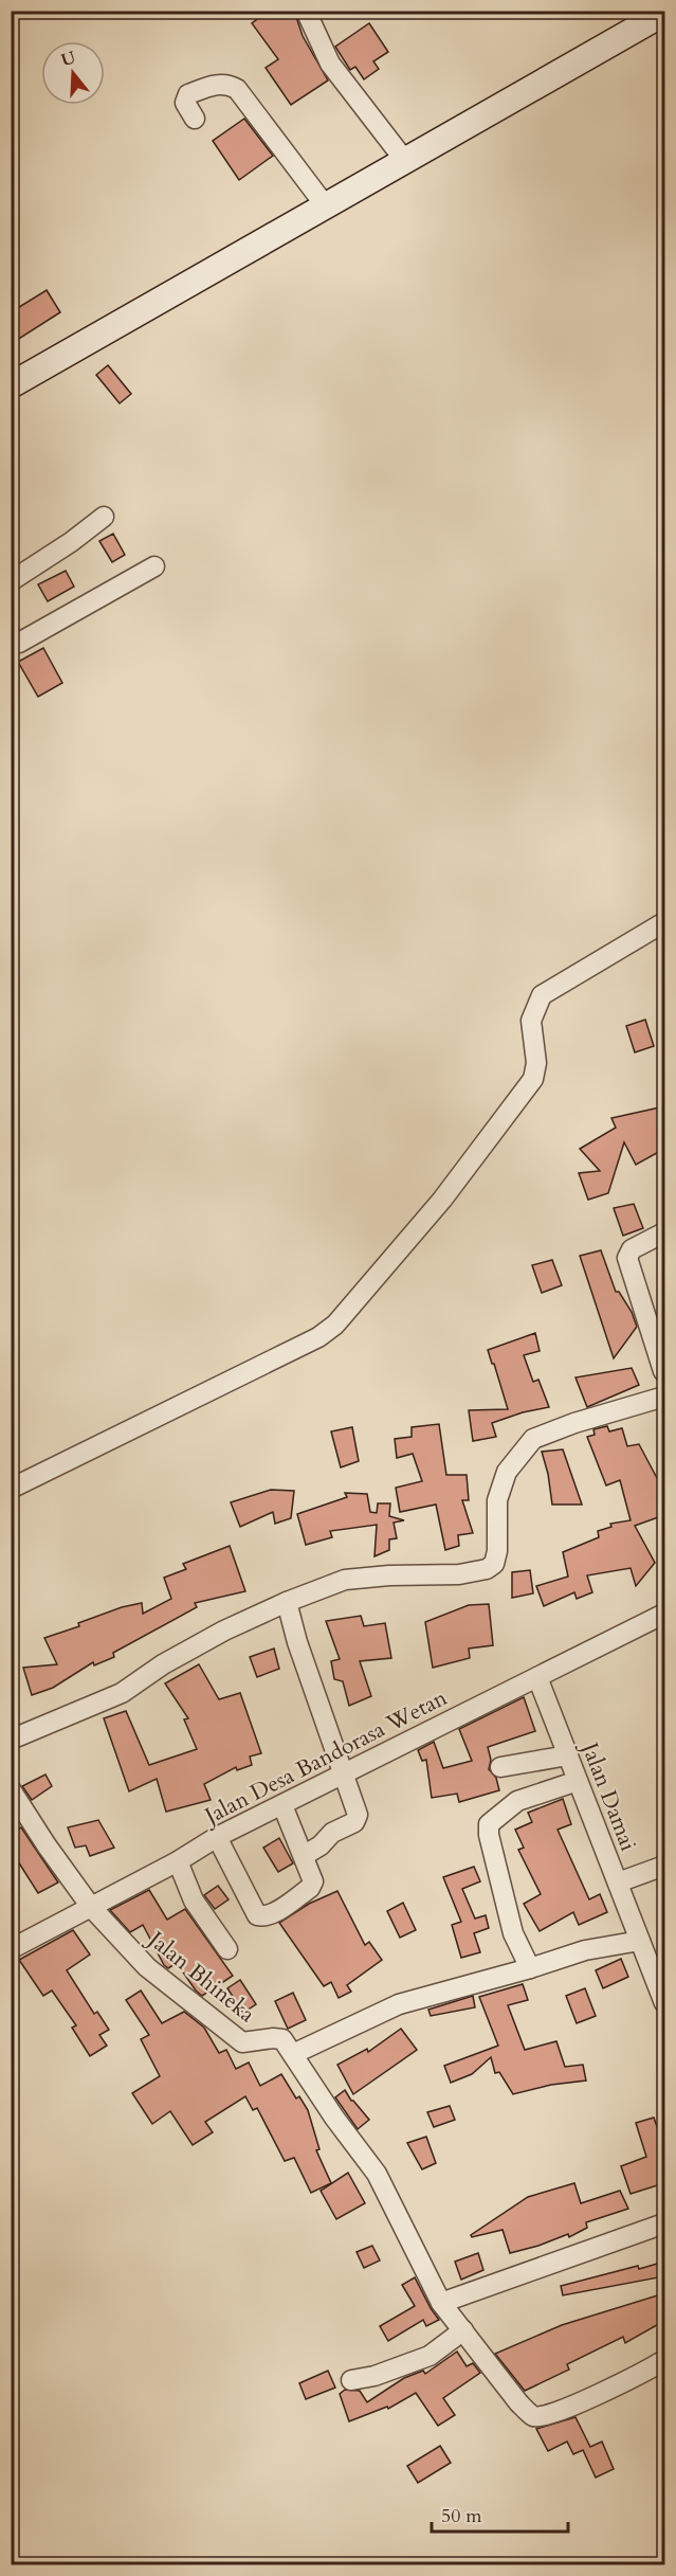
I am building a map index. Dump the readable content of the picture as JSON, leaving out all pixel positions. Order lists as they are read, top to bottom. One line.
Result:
{"streets":{"street":["Jalan Desa Bandorasa Wetan","Jalan Damai","Jalan Bhineka"]},"crossings":[["Jalan Desa Bandorasa Wetan","Jalan Damai"],["Jalan Desa Bandorasa Wetan","Jalan Bhineka"]],"scale_bar":"50 m","north":"top"}
